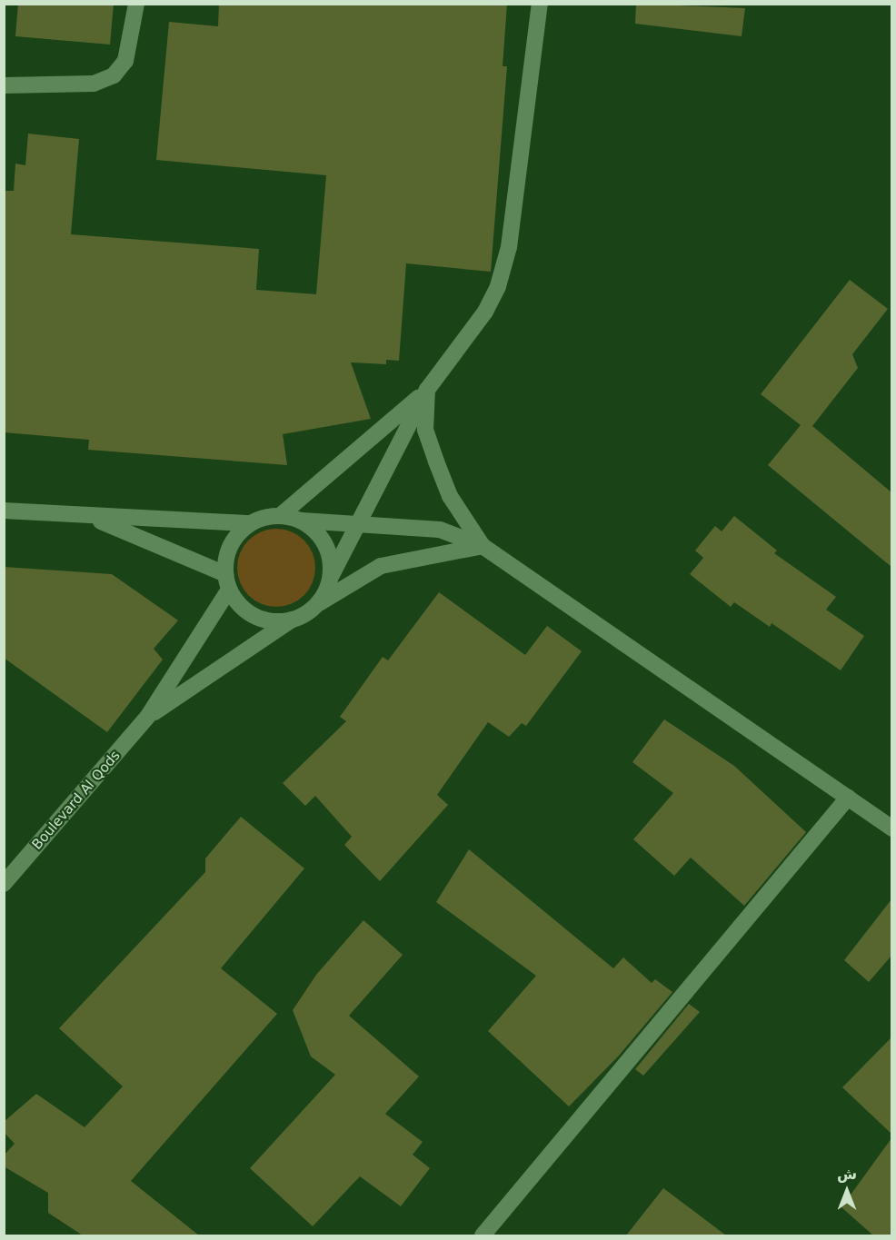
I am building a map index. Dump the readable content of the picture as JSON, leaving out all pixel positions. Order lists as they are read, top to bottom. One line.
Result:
{"streets":{"street":["Boulevard Al Qods"]},"north":"top"}
